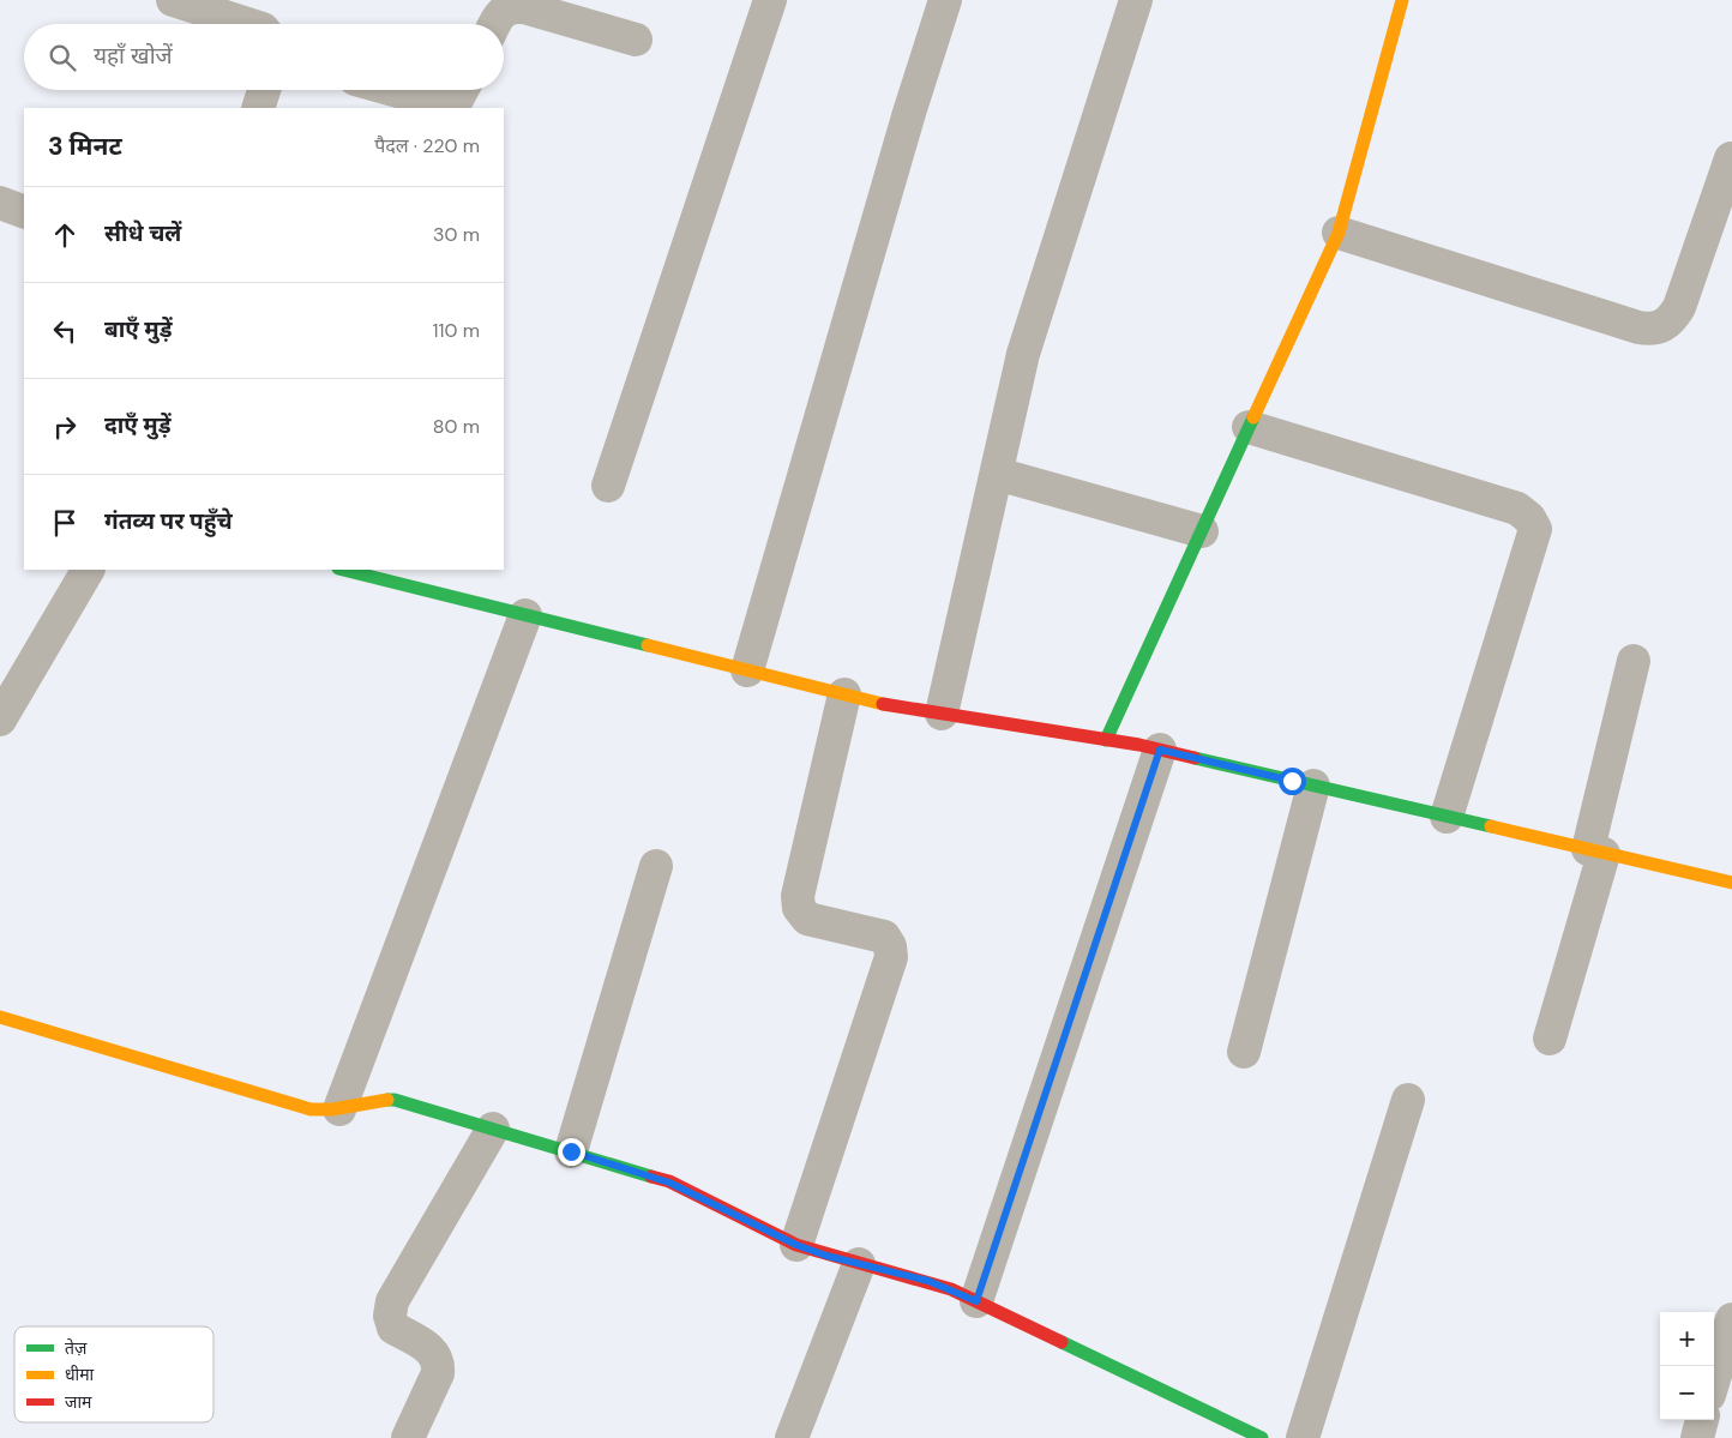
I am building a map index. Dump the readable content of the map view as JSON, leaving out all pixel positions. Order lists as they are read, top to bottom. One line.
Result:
{"legend":["तेज़","धीमा","जाम"],"page":{"search":"यहाँ खोजें","heading":["3 मिनट","पैदल · 220 m"],"list":[["सीधे चलें","30 m"],["बाएँ मुड़ें","110 m"],["दाएँ मुड़ें","80 m"],"गंतव्य पर पहुँचे"],"map_buttons":["+","−"]}}
